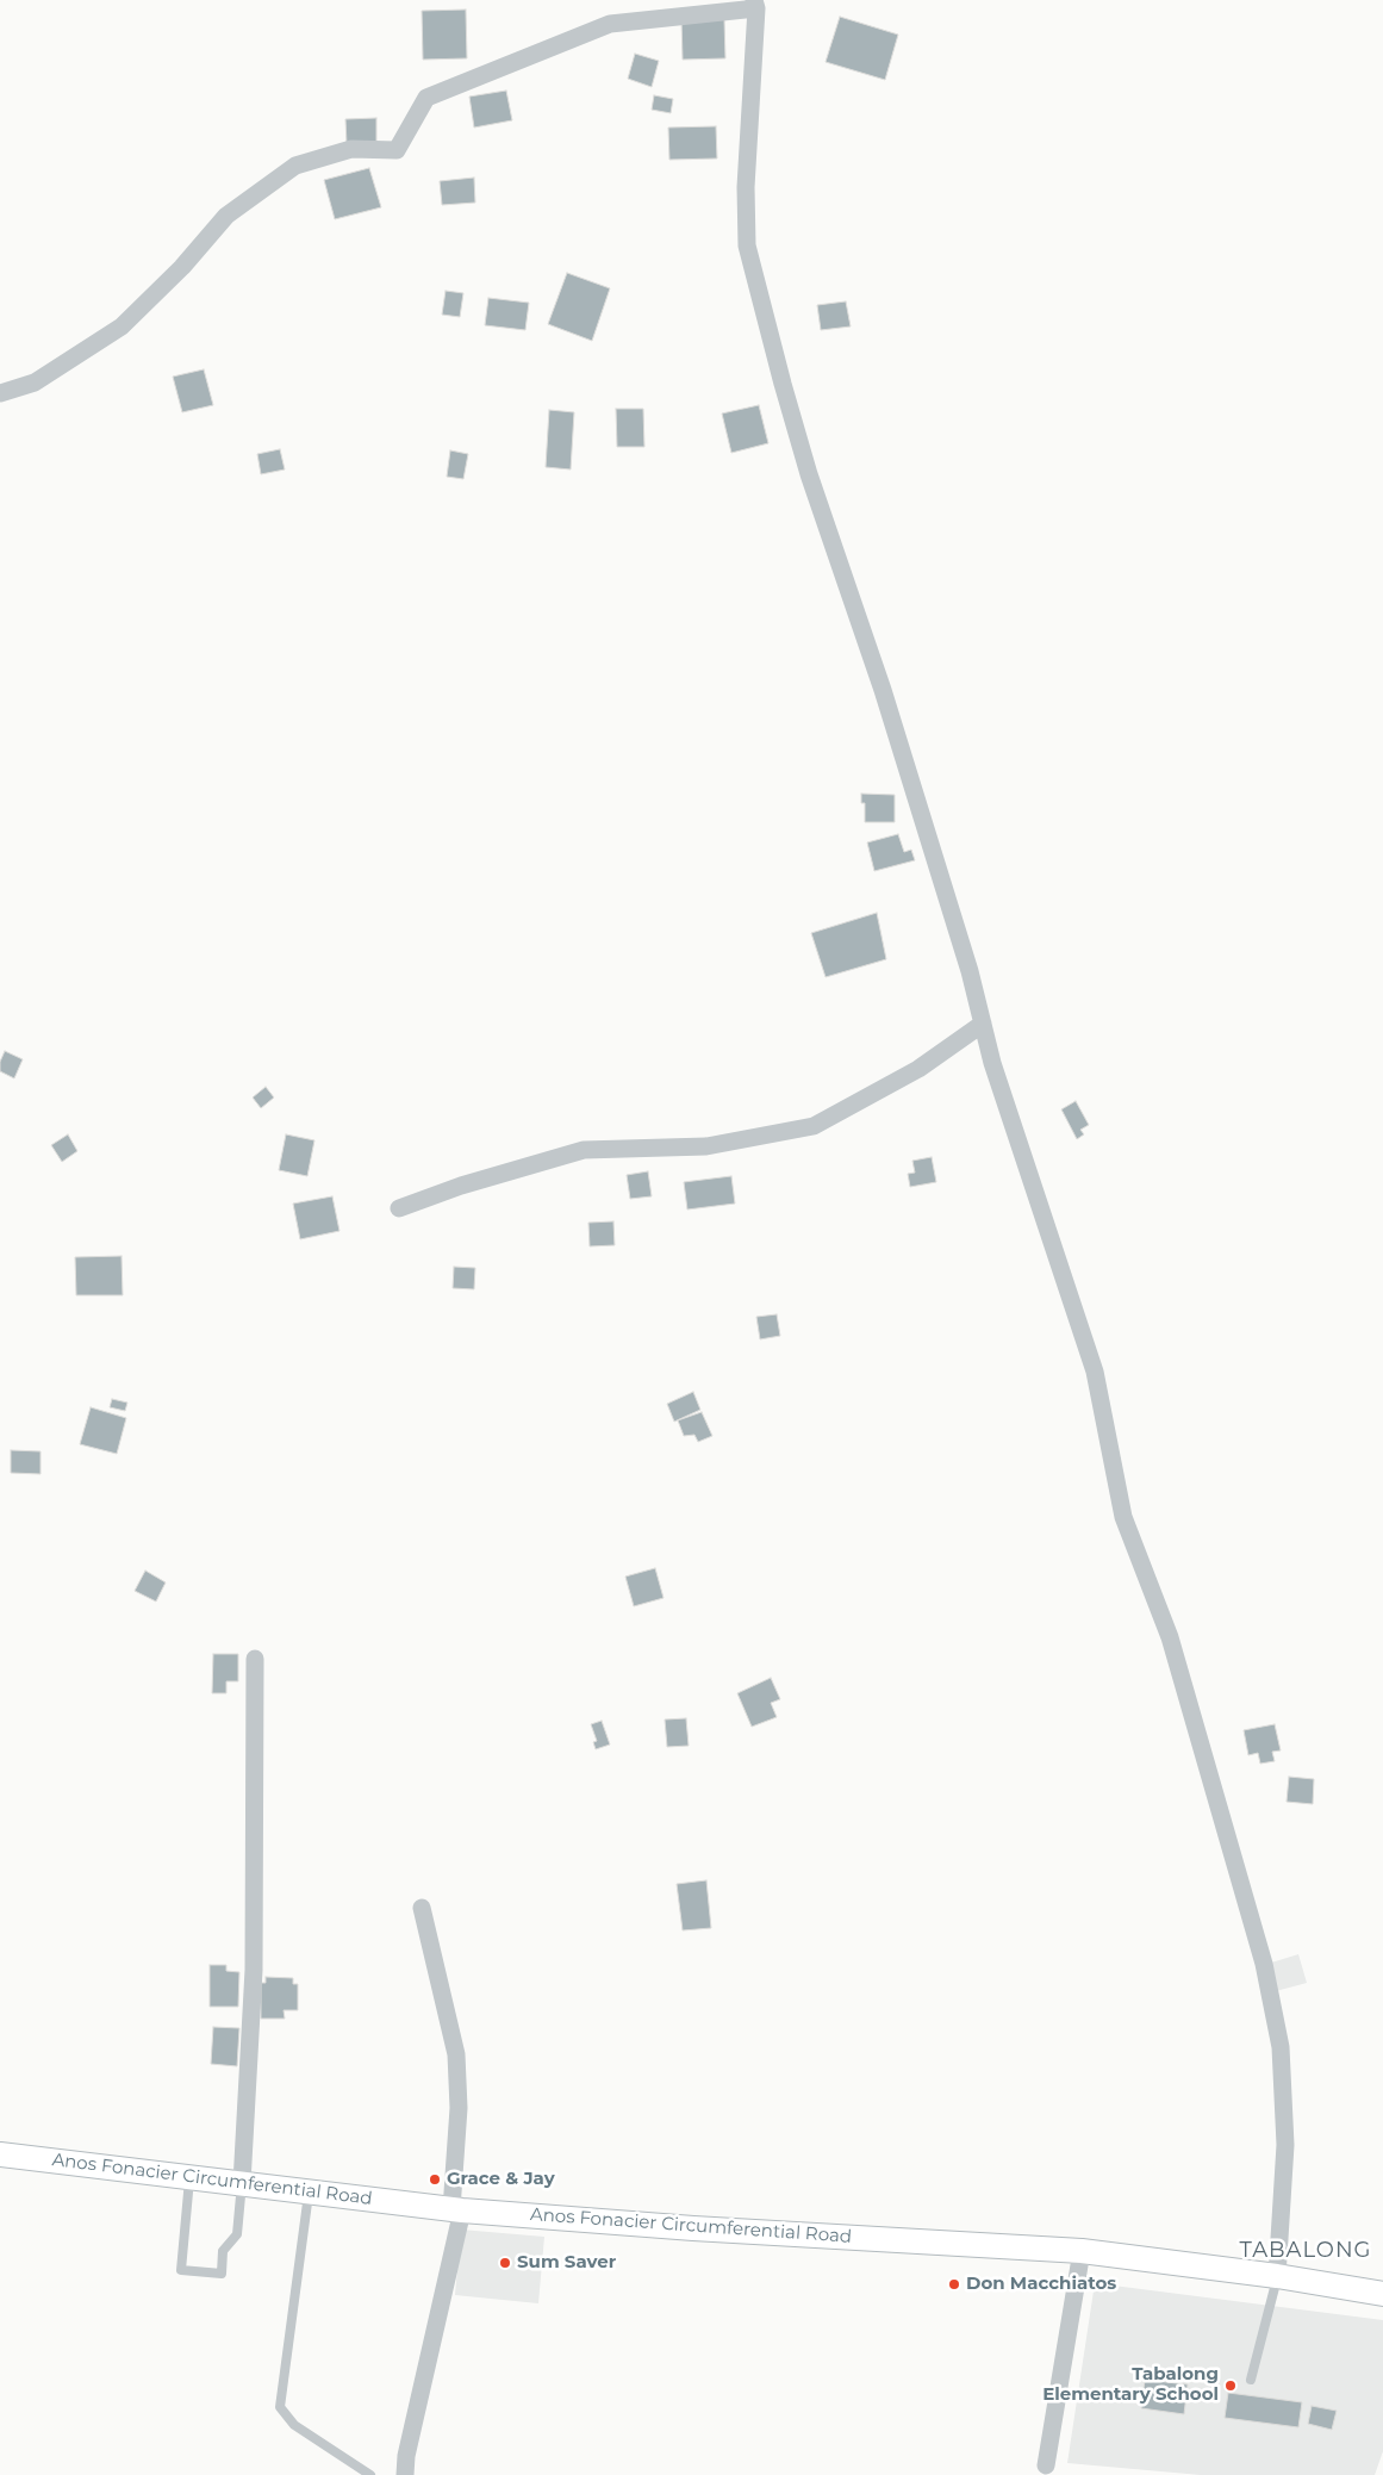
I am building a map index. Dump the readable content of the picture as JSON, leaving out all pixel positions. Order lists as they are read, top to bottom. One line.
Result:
{"streets":{"main road":["Anos Fonacier Circumferential Road"]},"districts":["TABALONG"],"places":["Grace & Jay","Sum Saver","Don Macchiatos","Tabalong Elementary School"]}
